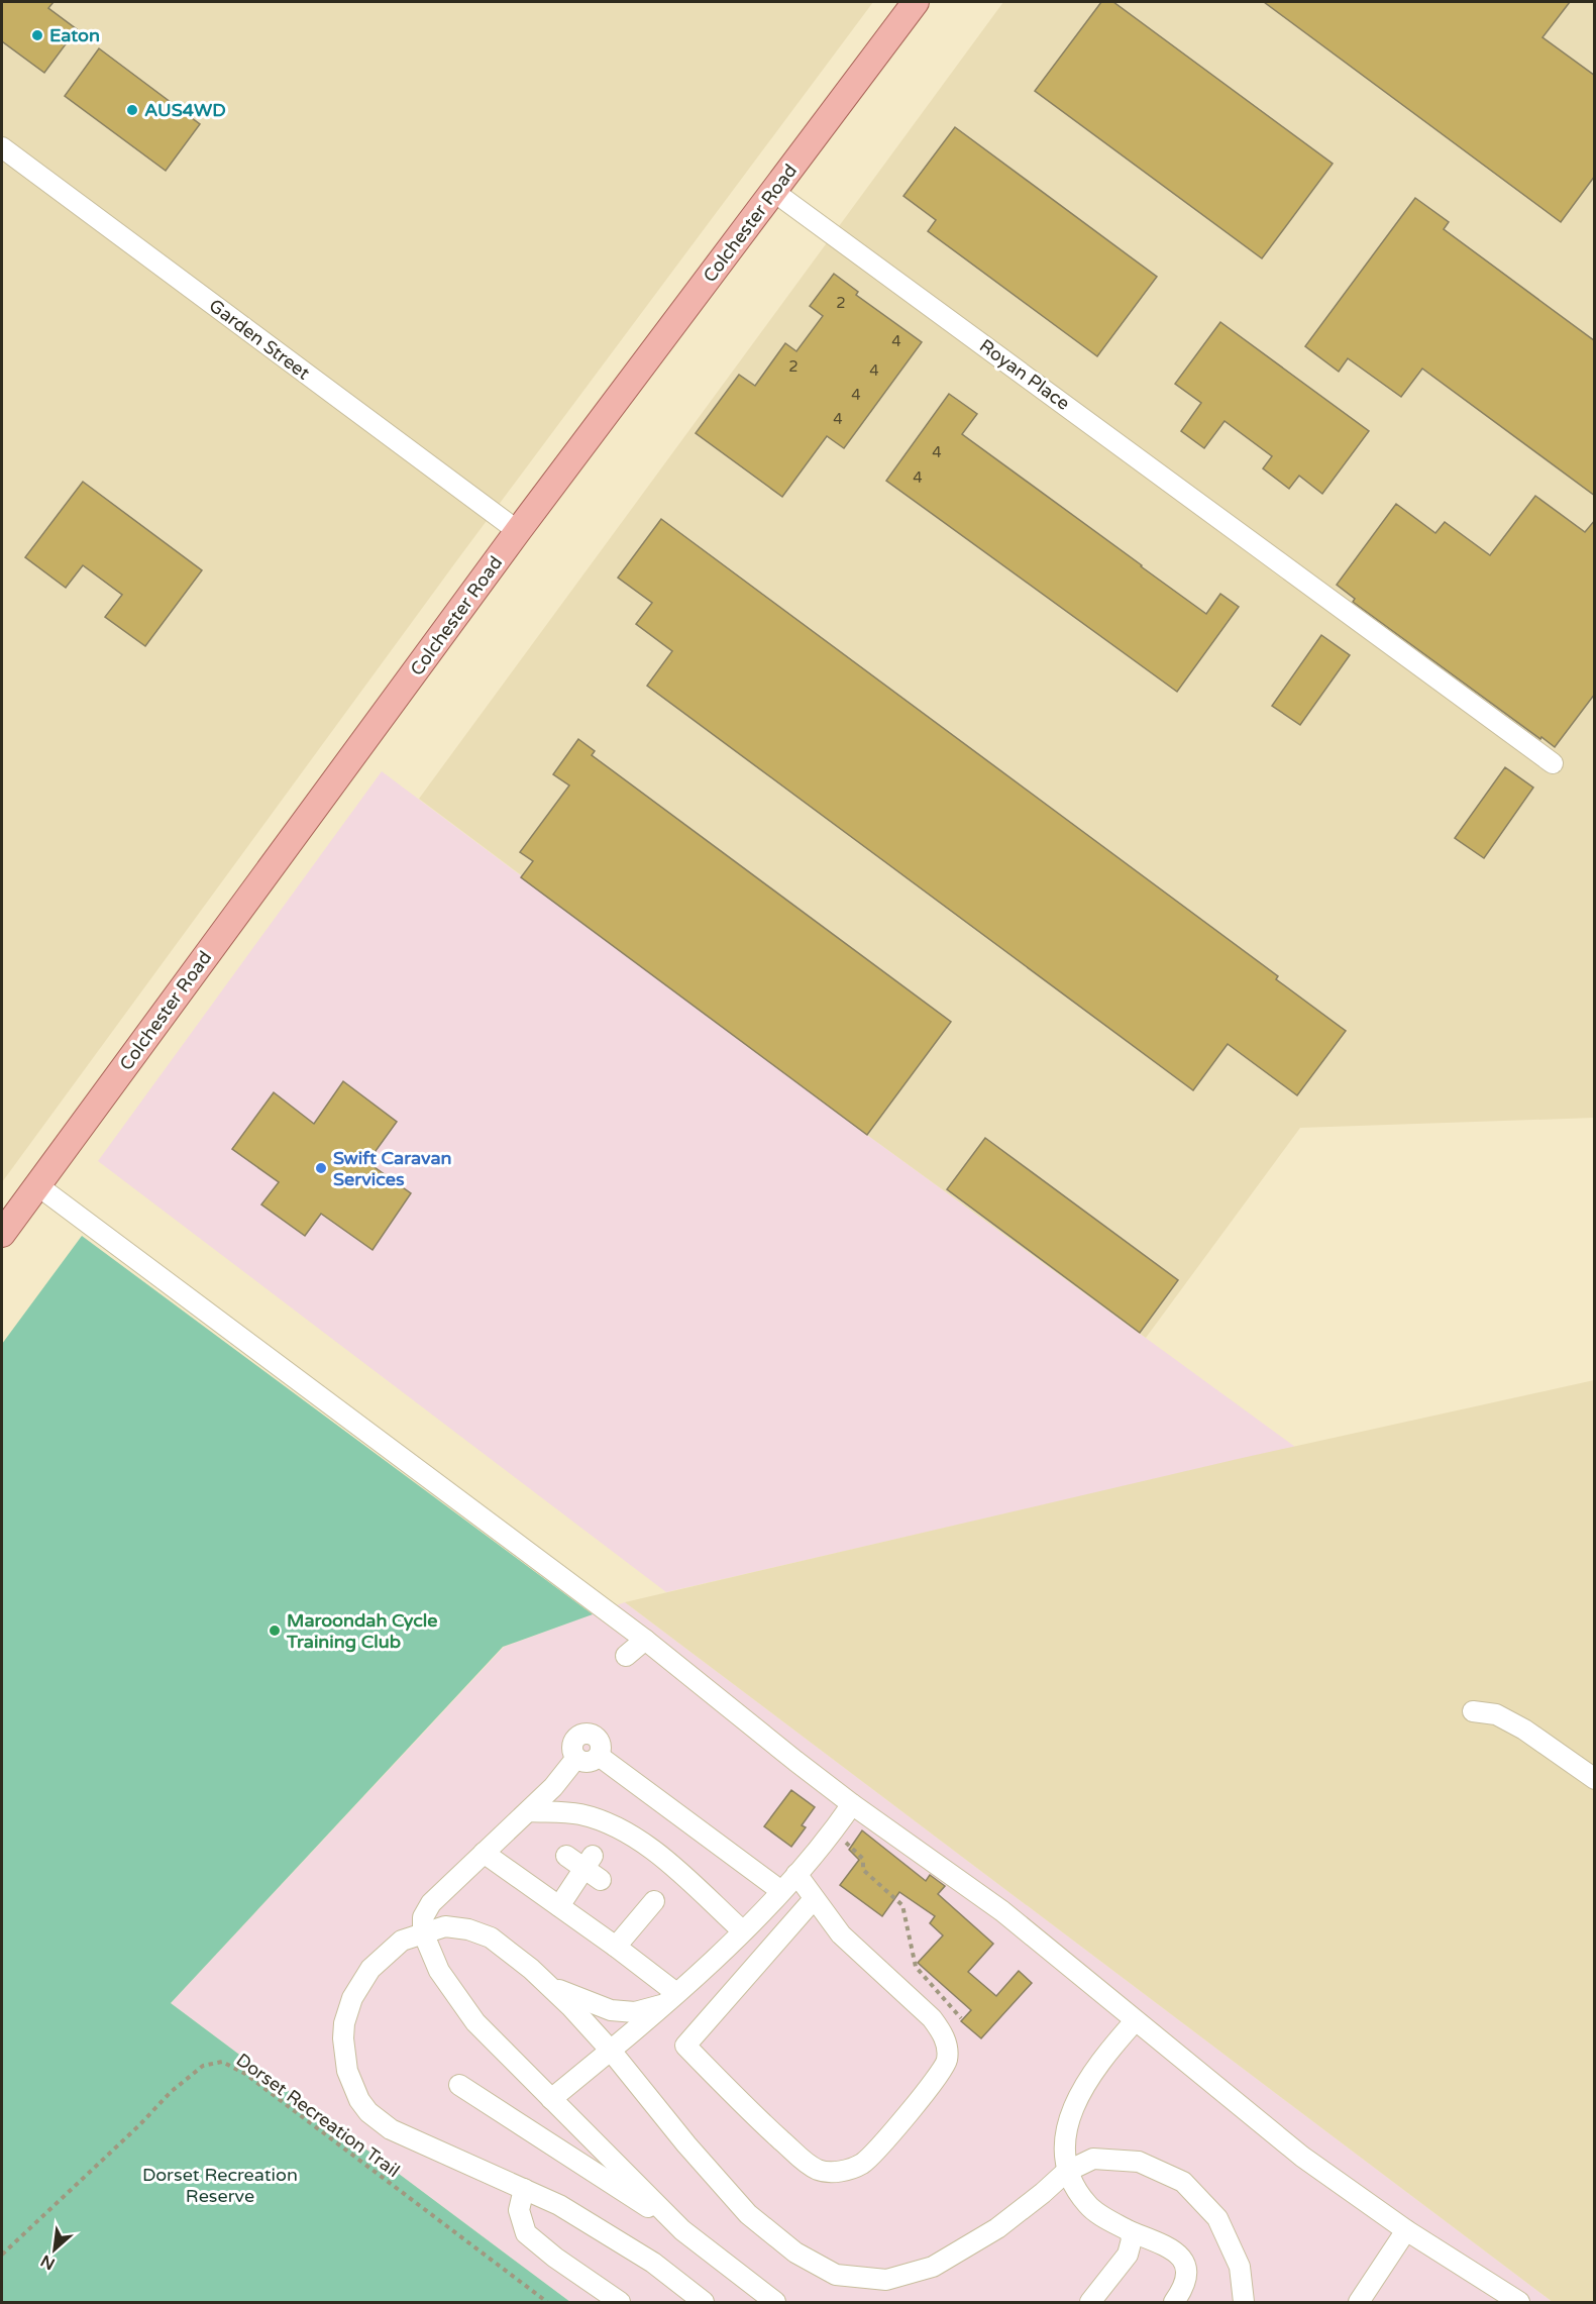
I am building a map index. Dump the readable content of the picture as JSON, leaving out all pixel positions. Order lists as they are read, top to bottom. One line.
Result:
{"streets":{"main road":["Colchester Road"],"street":["Garden Street","Royan Place"],"path":["Dorset Recreation Trail"]},"crossings":[["Colchester Road","Garden Street"],["Colchester Road","Royan Place"]],"parks":["Dorset Recreation Reserve"],"places":["Eaton","AUS4WD","Swift Caravan Services","Maroondah Cycle Training Club"],"house_numbers":["2","4","2","4","4","4","4","4"],"north":"bottom left"}
